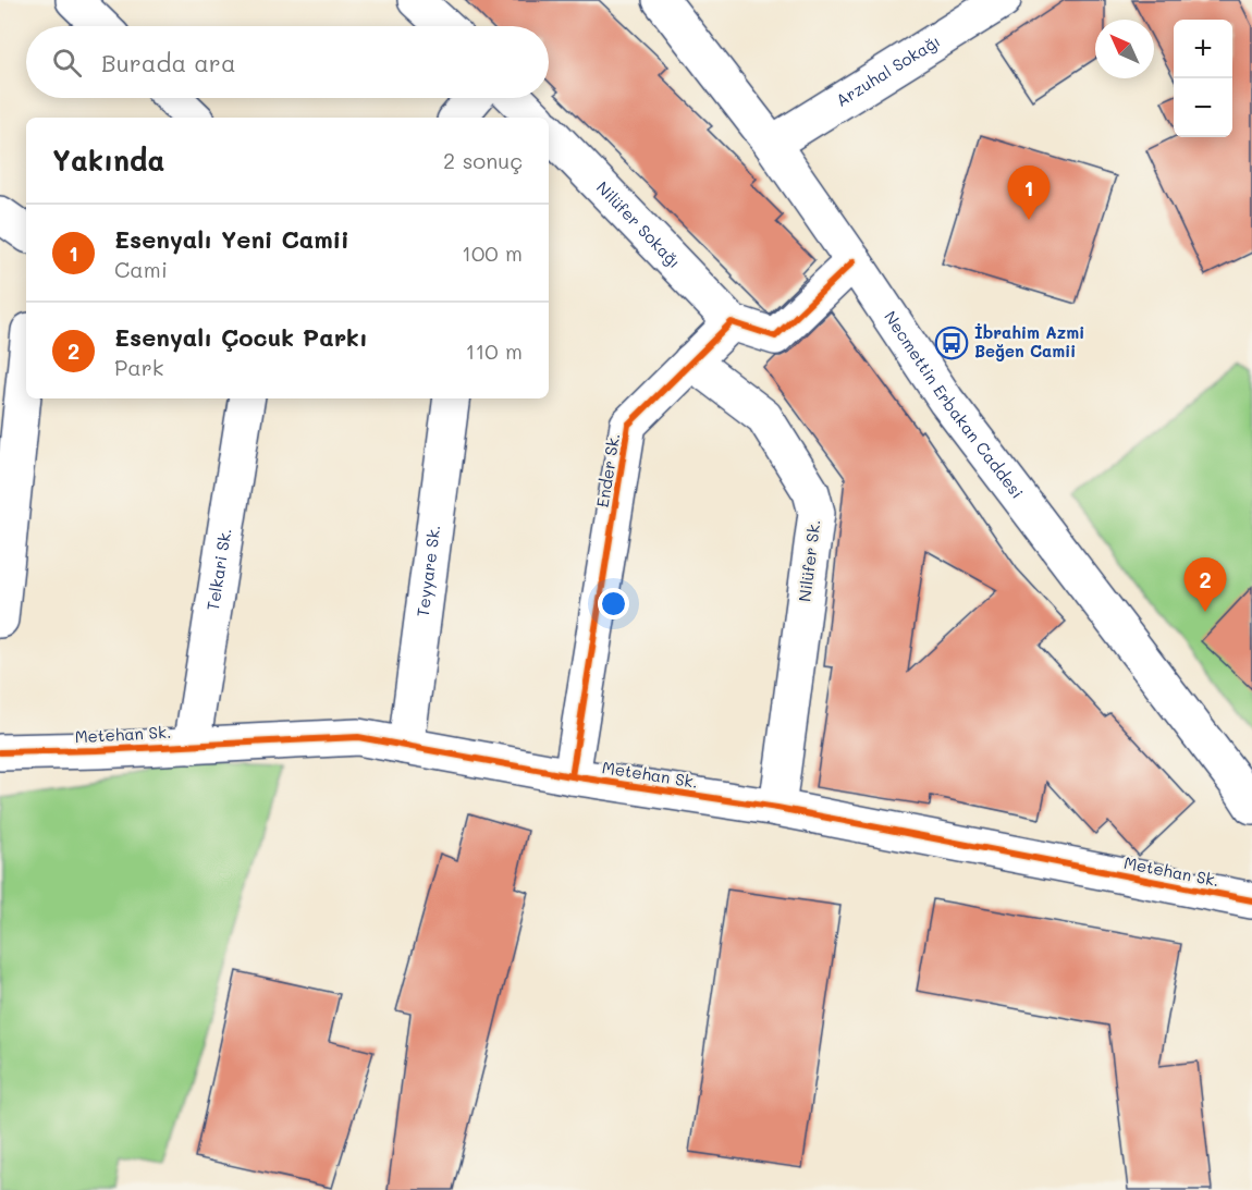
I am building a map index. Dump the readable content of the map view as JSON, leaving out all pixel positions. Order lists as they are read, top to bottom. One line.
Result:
{"streets":{"street":["Arzuhal Sokağı","Nilüfer Sokağı","Necmettin Erbakan Caddesi","Ender Sk.","Nilüfer Sk.","Telkari Sk.","Teyyare Sk.","Metehan Sk."]},"crossings":[["Arzuhal Sokağı","Necmettin Erbakan Caddesi"],["Nilüfer Sokağı","Ender Sk."],["Ender Sk.","Nilüfer Sk."],["Ender Sk.","Metehan Sk."],["Nilüfer Sk.","Metehan Sk."],["Telkari Sk.","Metehan Sk."],["Teyyare Sk.","Metehan Sk."]],"places":{"bus stop":["İbrahim Azmi Beğen Camii"]},"north":"top left","page":{"map_buttons":["+","−"],"search":"Burada ara","heading":["Yakında","2 sonuç"],"pins":["1","2"],"list":[{"mark":"1","name":"Esenyalı Yeni Camii","note":"Cami","value":"100 m"},{"mark":"2","name":"Esenyalı Çocuk Parkı","note":"Park","value":"110 m"}]}}
